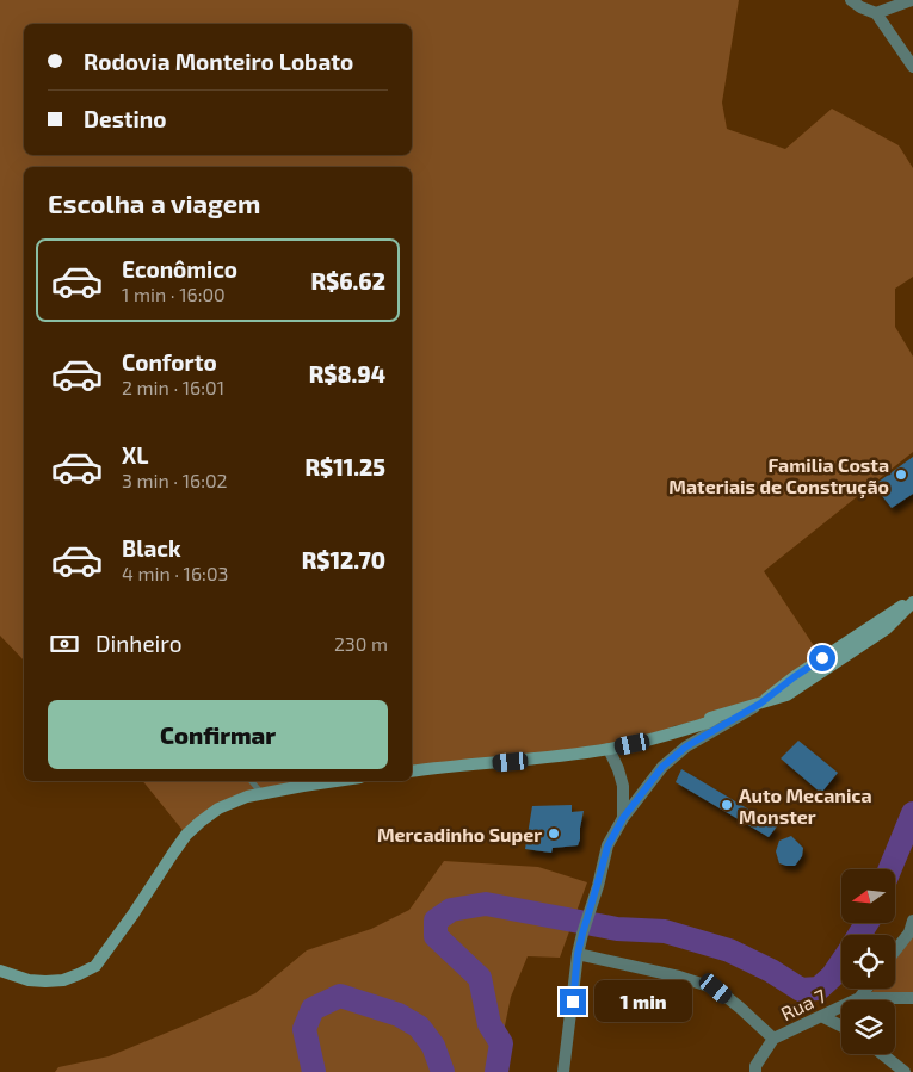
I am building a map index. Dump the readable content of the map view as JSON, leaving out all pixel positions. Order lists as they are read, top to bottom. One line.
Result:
{"streets":{"street":["Rua 7"]},"places":["Familia Costa Materiais de Construção","Auto Mecanica Monster","Mercadinho Super"],"north":"left","page":{"banner":["Rodovia Monteiro Lobato","Destino"],"heading":"Escolha a viagem","list":[{"name":"Econômico","note":"1 min · 16:00","value":"R$6.62"},{"name":"Conforto","note":"2 min · 16:01","value":"R$8.94"},{"name":"XL","note":"3 min · 16:02","value":"R$11.25"},{"name":"Black","note":"4 min · 16:03","value":"R$12.70"}],"pay":["Dinheiro","230 m"],"buttons":"Confirmar","bubble":"1 min"}}
